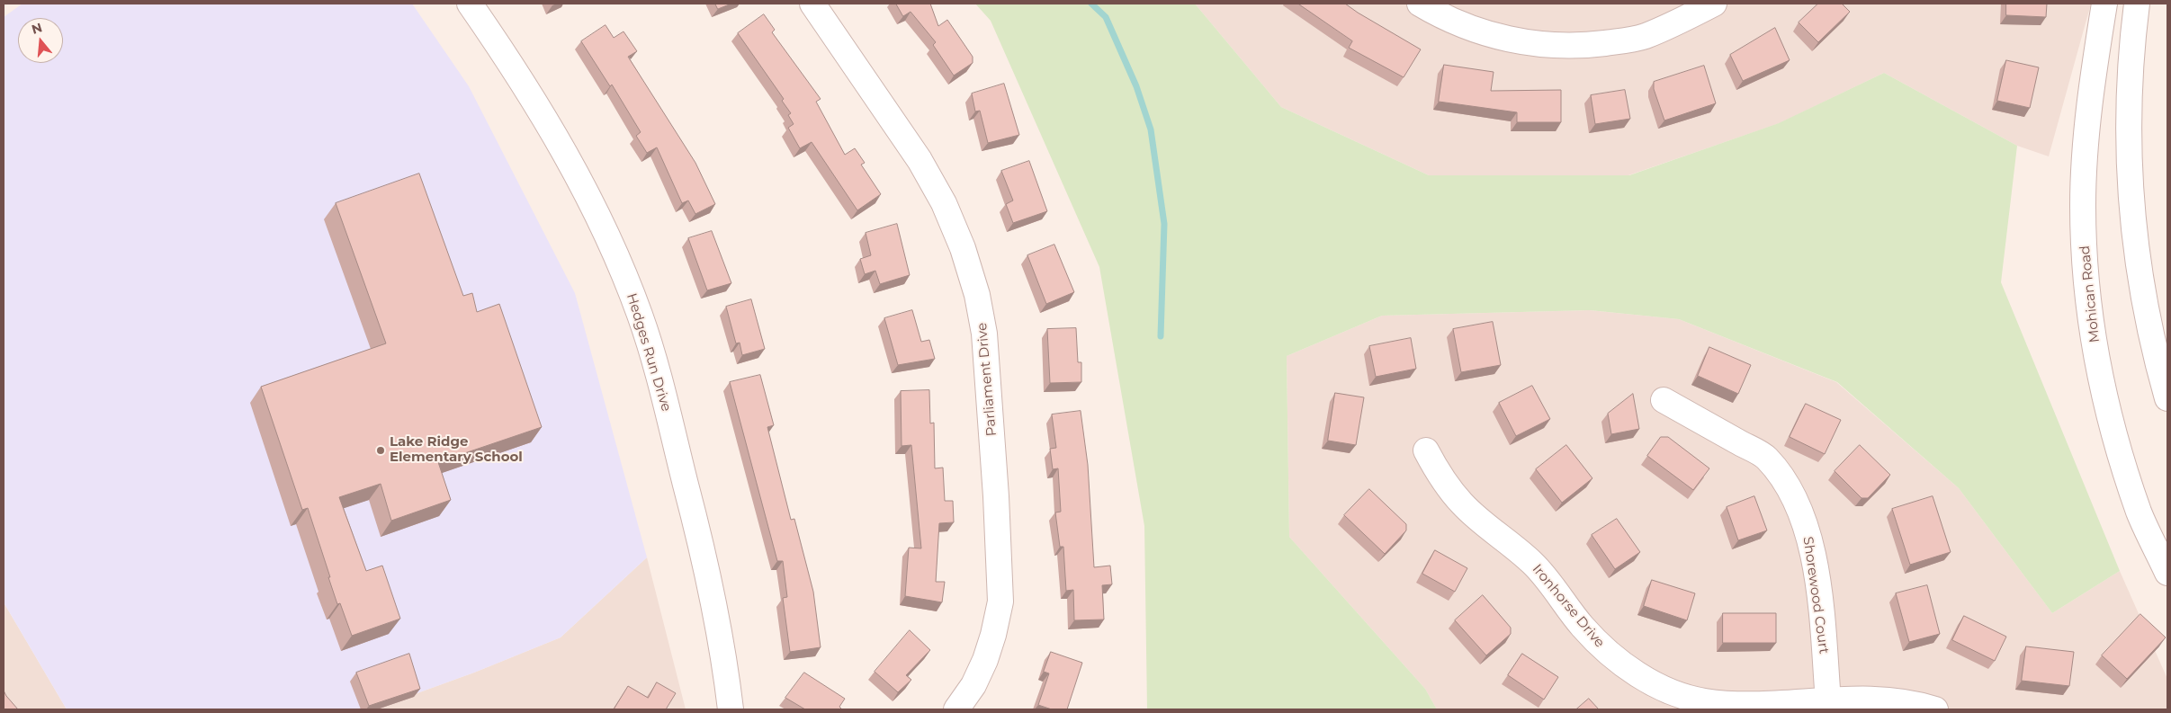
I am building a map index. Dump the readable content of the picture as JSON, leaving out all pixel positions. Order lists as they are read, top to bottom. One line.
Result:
{"streets":{"street":["Mohican Road","Hedges Run Drive","Parliament Drive","Shorewood Court","Ironhorse Drive"]},"crossings":[["Shorewood Court","Ironhorse Drive"]],"places":["Lake Ridge Elementary School"],"north":"top"}
